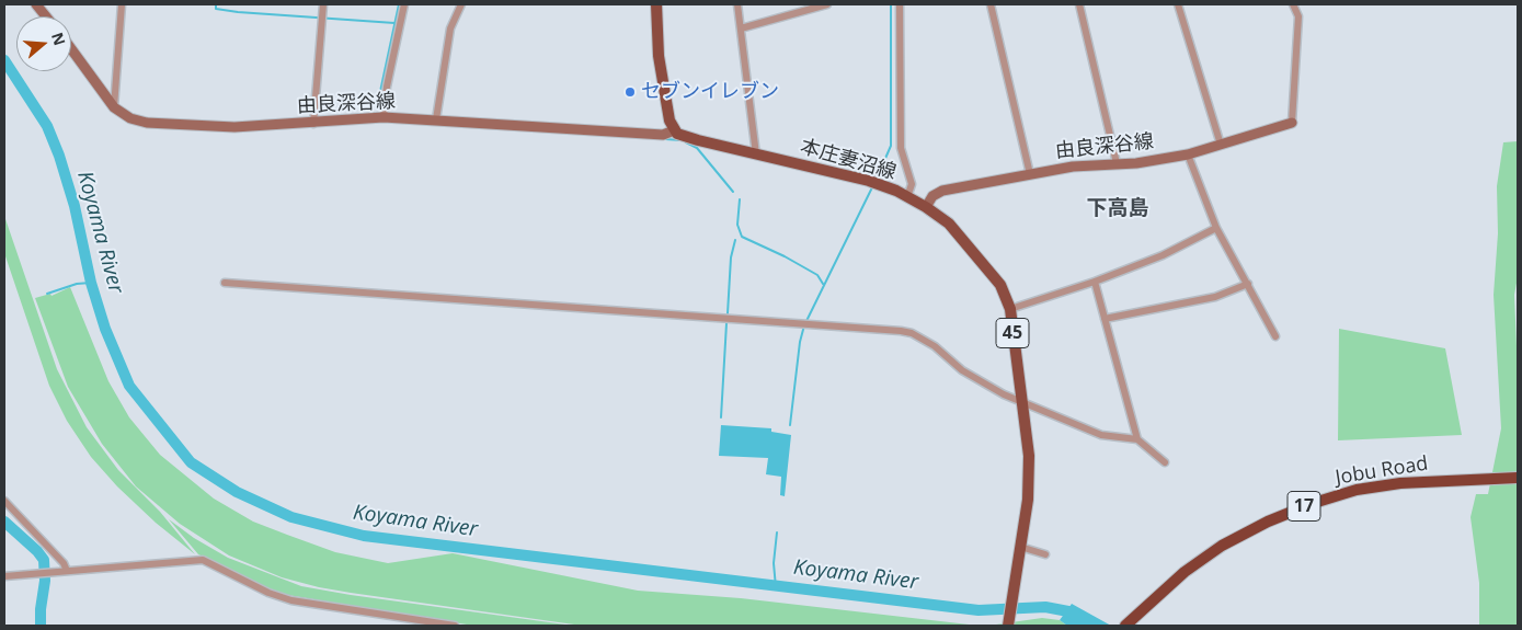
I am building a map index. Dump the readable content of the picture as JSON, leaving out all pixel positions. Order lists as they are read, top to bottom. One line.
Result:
{"streets":{"highway":["Jobu Road","17"],"main road":["由良深谷線","本庄妻沼線","45"]},"crossings":[["由良深谷線","本庄妻沼線"],["本庄妻沼線","45"]],"districts":["下高島"],"water":["Koyama River"],"places":["セブンイレブン"],"north":"right"}
